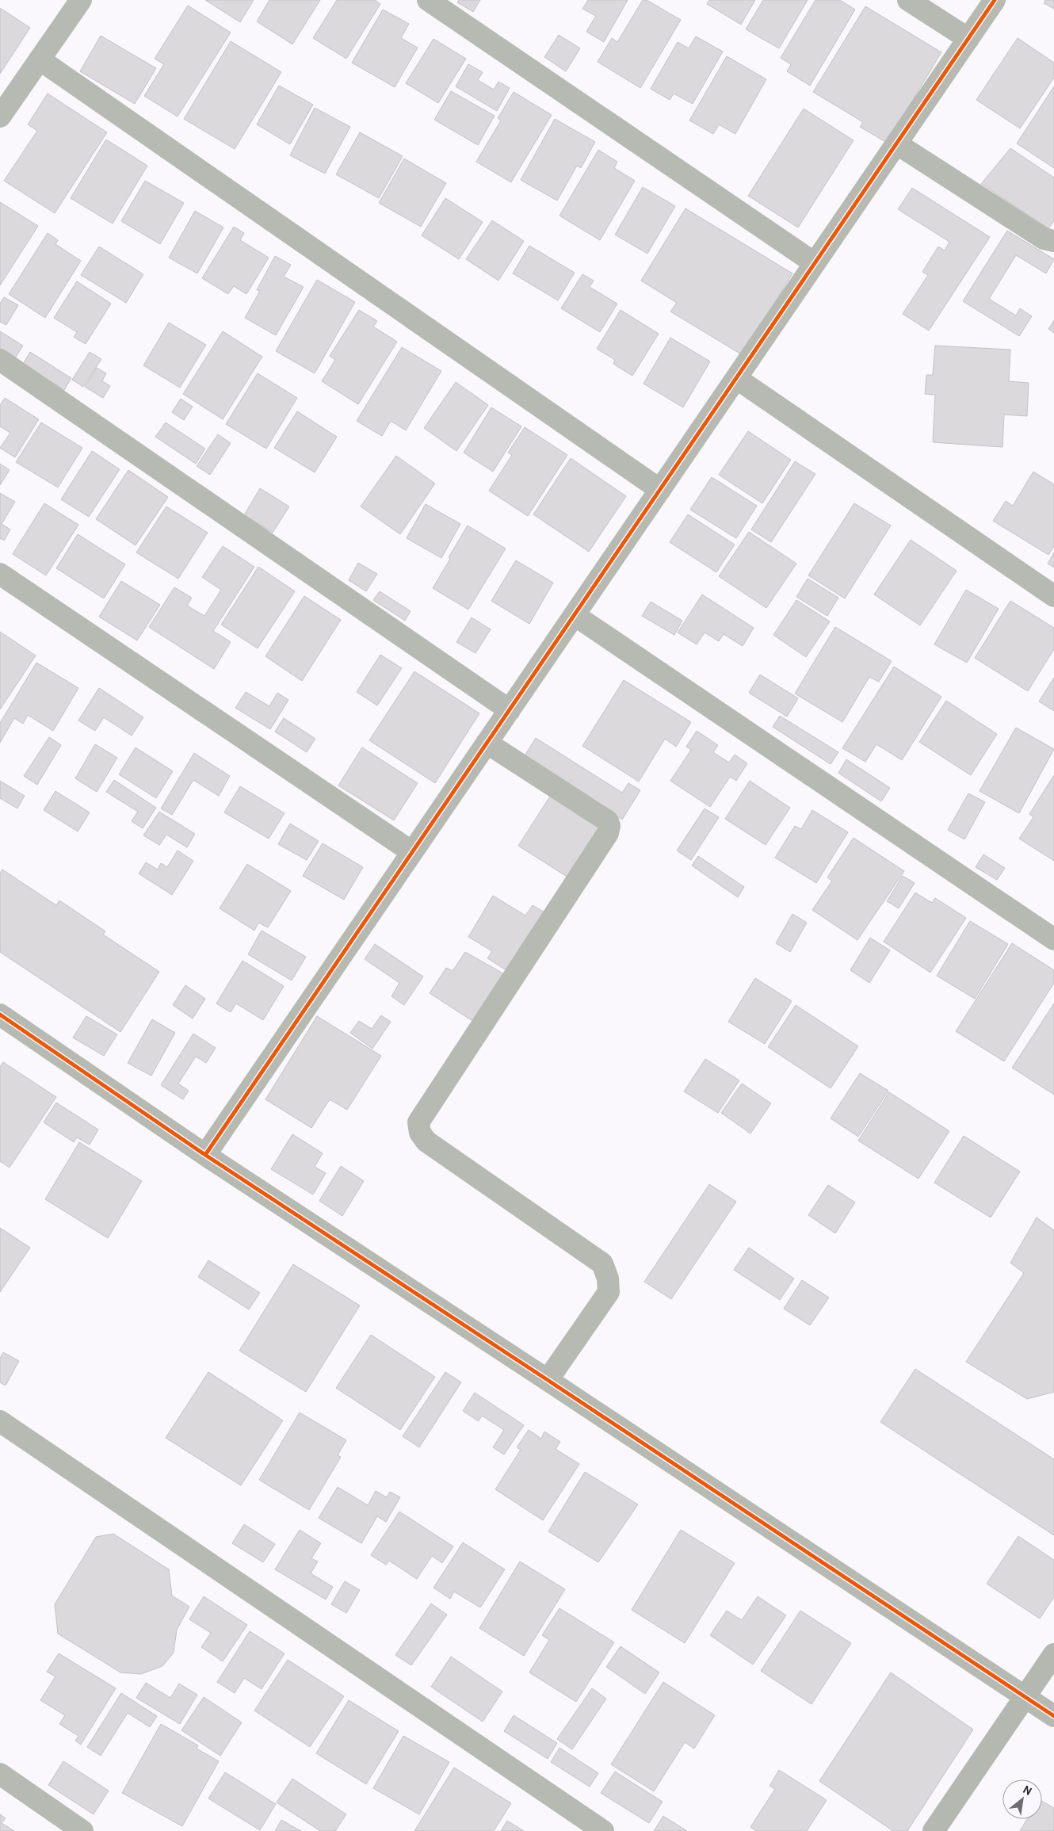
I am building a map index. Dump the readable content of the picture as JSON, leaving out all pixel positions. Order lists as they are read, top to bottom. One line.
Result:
{"north":"top right"}
